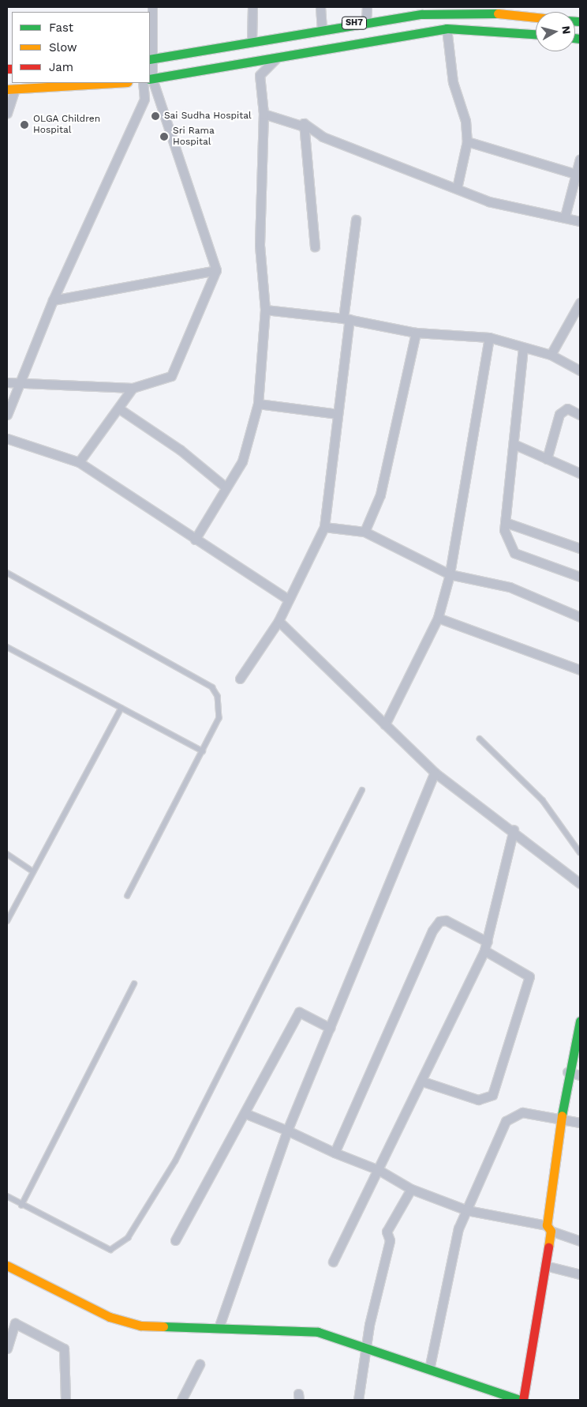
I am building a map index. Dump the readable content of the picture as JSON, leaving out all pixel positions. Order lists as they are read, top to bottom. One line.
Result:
{"streets":{"main road":["SH7"]},"places":["Sai Sudha Hospital","OLGA Children Hospital","Sri Rama Hospital"],"legend":["Fast","Slow","Jam"],"north":"right"}
